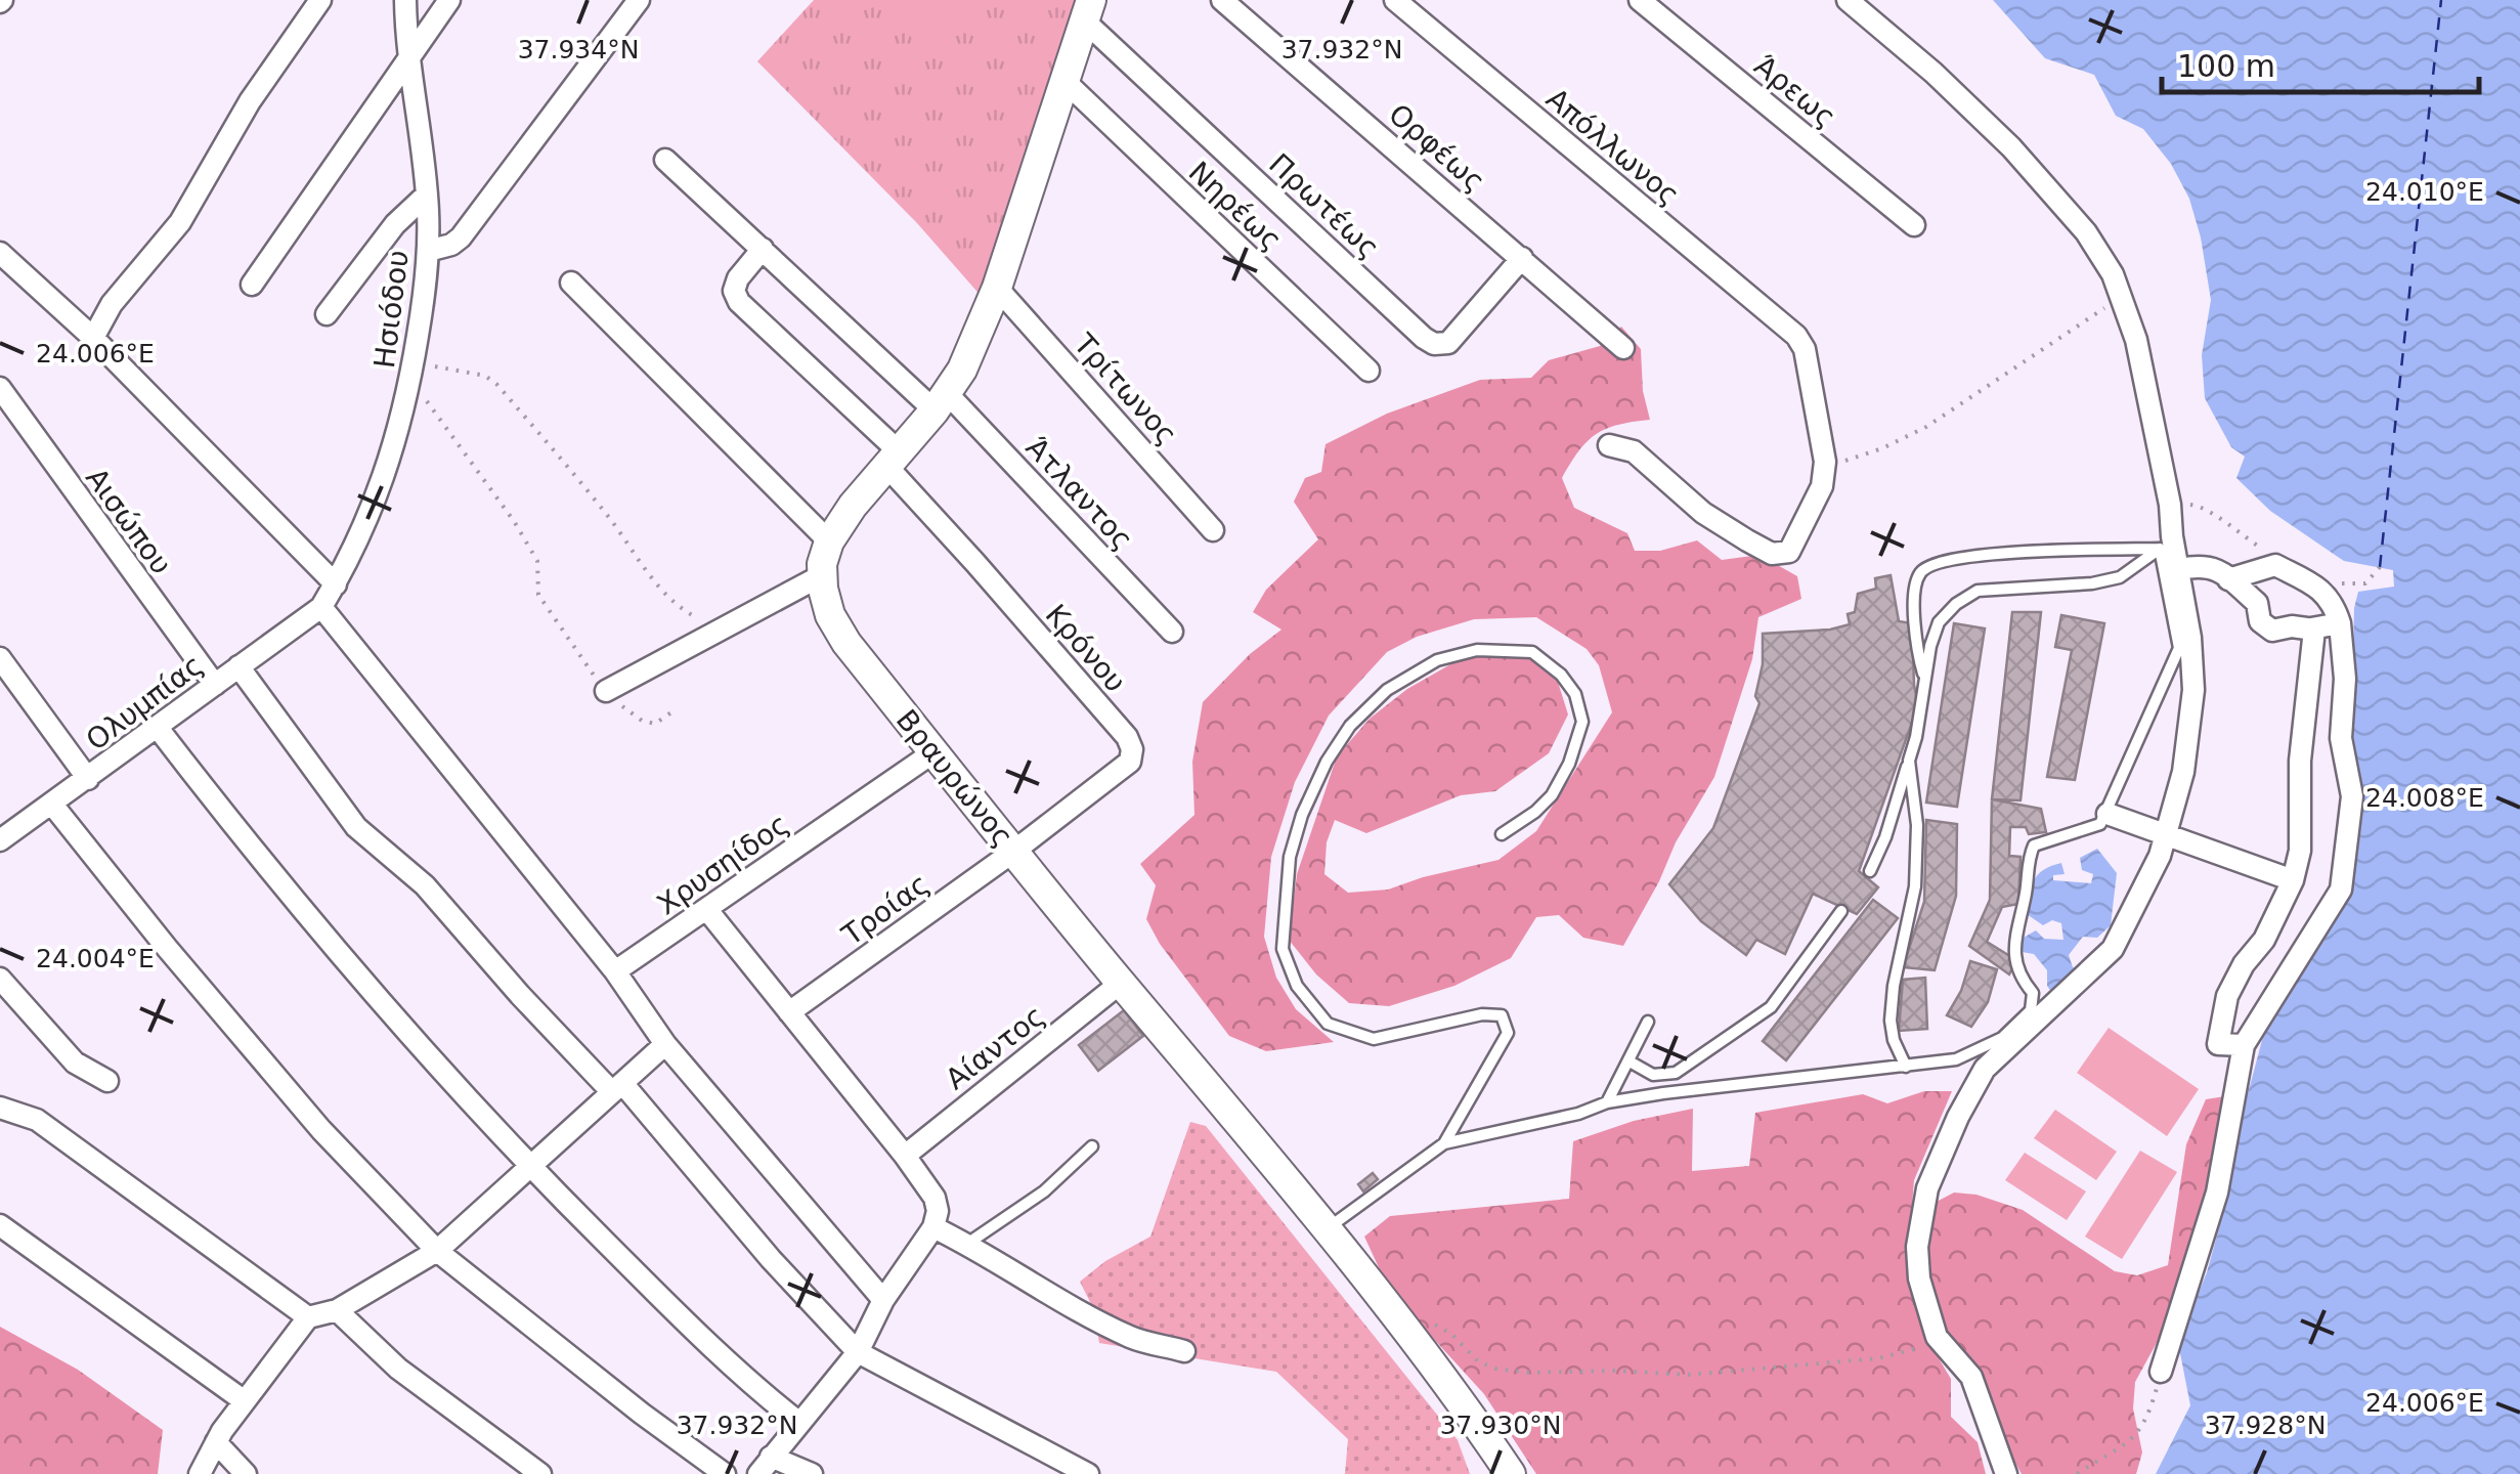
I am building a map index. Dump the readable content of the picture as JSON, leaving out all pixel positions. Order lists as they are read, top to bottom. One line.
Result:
{"streets":{"main road":["Βραυρώνος"],"street":["Άρεως","Απόλλωνος","Ορφέως","Νηρέως","Πρωτέως","Ησιόδου","Τρίτωνος","Άτλαντος","Αισώπου","Κρόνου","Ολυμπίας","Χρυσηίδος","Τροίας","Αίαντος"]},"crossings":[["Ορφέως","Πρωτέως"],["Ησιόδου","Ολυμπίας"],["Αισώπου","Ολυμπίας"],["Κρόνου","Βραυρώνος"],["Κρόνου","Τροίας"],["Βραυρώνος","Χρυσηίδος"],["Βραυρώνος","Τροίας"],["Βραυρώνος","Αίαντος"]],"scale_bar":"100 m","coordinates":["37.934°N","37.932°N","24.010°E","24.006°E","24.008°E","24.004°E","37.930°N","37.928°N"]}
